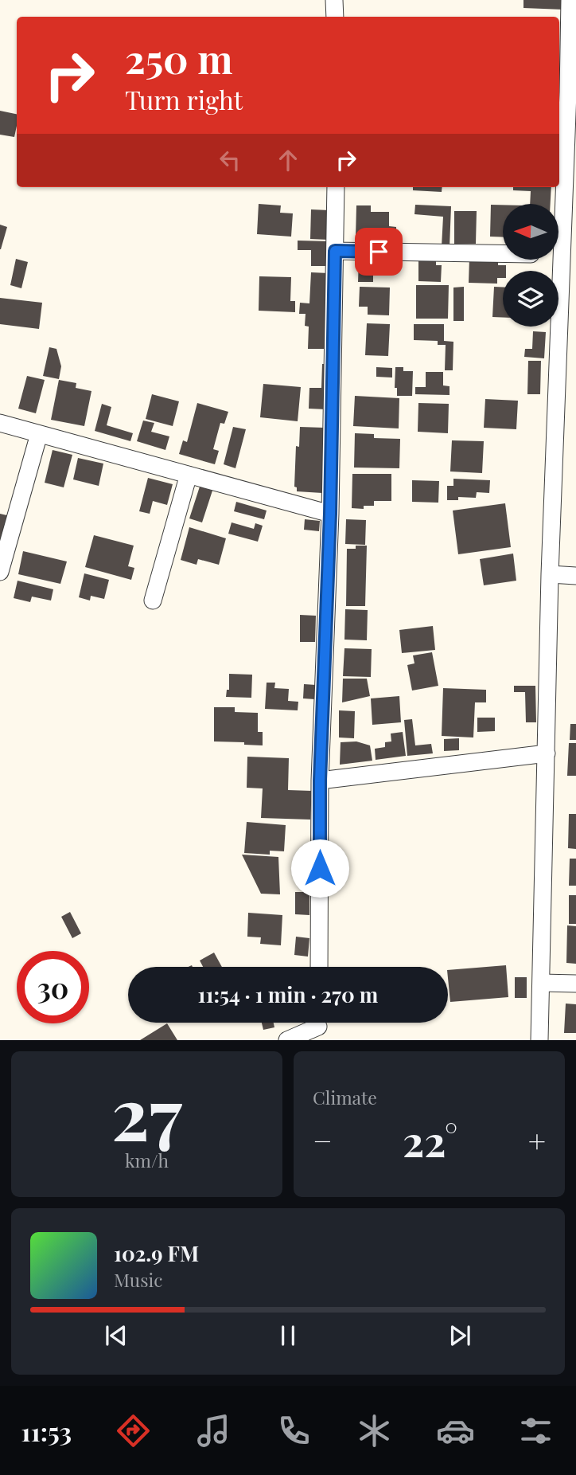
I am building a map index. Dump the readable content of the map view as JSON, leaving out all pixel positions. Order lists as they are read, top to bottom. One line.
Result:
{"north":"left","page":{"turn":["250 m","Turn right"],"limit":"30","trip":"11:54 · 1 min · 270 m","tile":[["27","km/h"],"Climate"],"heat":["−","22°","+"],"song":["102.9 FM","Music"],"tabs":"11:53"}}
